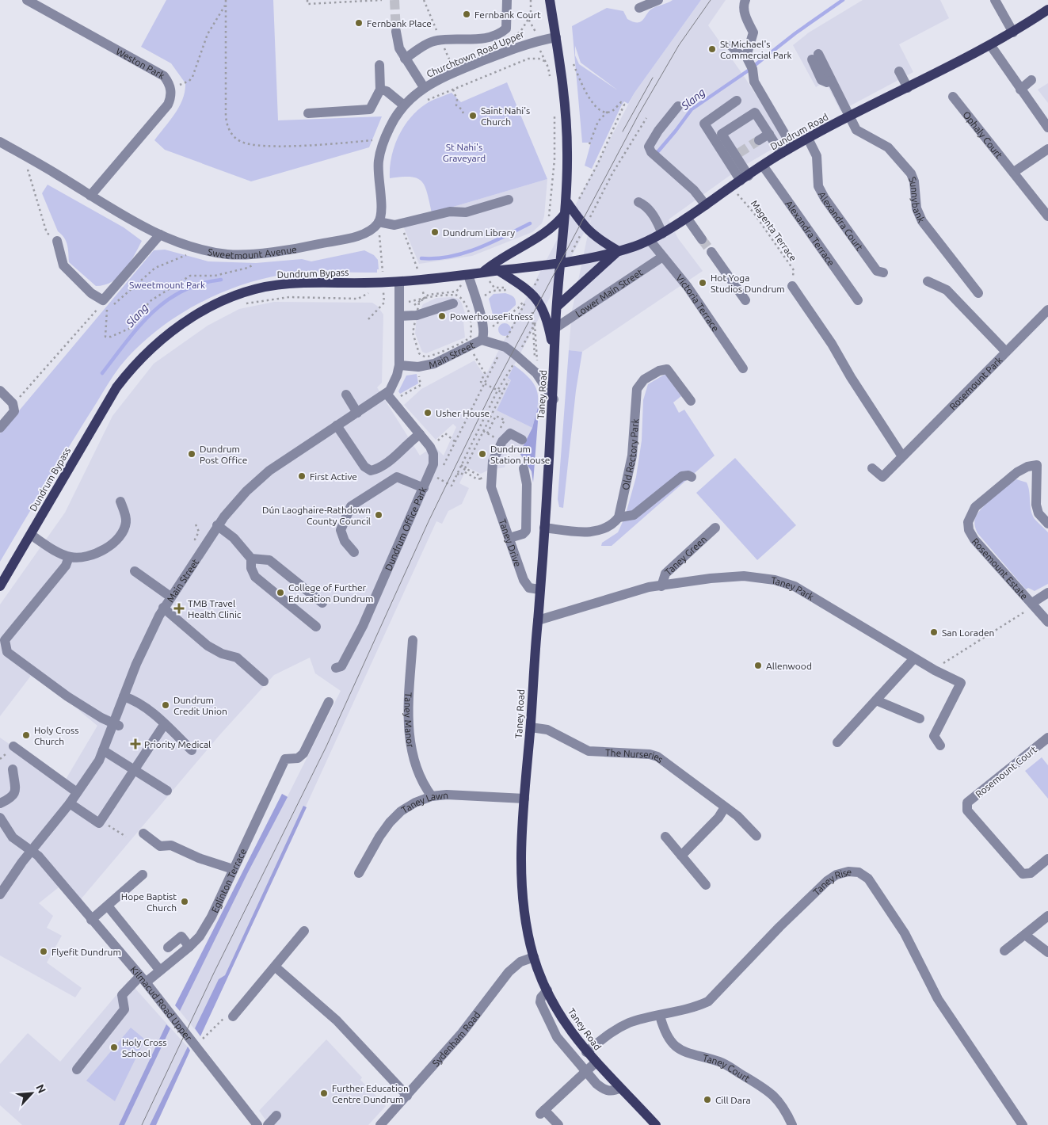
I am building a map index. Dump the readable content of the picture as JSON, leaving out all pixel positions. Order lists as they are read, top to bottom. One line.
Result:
{"streets":{"main road":["Dundrum Road","Dundrum Bypass","Taney Road"],"street":["Churchtown Road Upper","Weston Park","Ophaly Court","Sunnybank","Alexandra Court","Alexandra Terrace","Sweetmount Avenue","Lower Main Street","Victoria Terrace","Main Street","Rosemount Park","Old Rectory Park","Dundrum Office Park","Taney Drive","Taney Green","Rosemount Estate","Taney Park","Taney Manor","The Nurseries","Rosemount Court","Taney Lawn","Eglinton Terrace","Taney Rise","Kilmacud Road Upper","Sydenham Road","Taney Court"],"path":["Magenta Terrace"]},"crossings":[["Churchtown Road Upper","Sweetmount Avenue"],["Weston Park","Sweetmount Avenue"],["Dundrum Road","Sunnybank"],["Dundrum Road","Alexandra Court"],["Dundrum Road","Magenta Terrace"],["Dundrum Road","Alexandra Terrace"],["Dundrum Road","Dundrum Bypass"],["Dundrum Road","Victoria Terrace"],["Dundrum Road","Taney Road"],["Dundrum Bypass","Main Street"],["Dundrum Bypass","Taney Road"],["Lower Main Street","Victoria Terrace"],["Lower Main Street","Taney Road"],["Main Street","Kilmacud Road Upper"],["Taney Road","Taney Drive"],["Taney Road","Taney Park"],["Taney Road","The Nurseries"],["Taney Road","Taney Lawn"],["Taney Road","Taney Rise"],["Taney Road","Sydenham Road"],["Taney Green","Taney Park"],["Taney Manor","Taney Lawn"],["Eglinton Terrace","Kilmacud Road Upper"],["Taney Rise","Taney Court"]],"water":["Slang"],"parks":["St Nahi's Graveyard","Sweetmount Park"],"places":{"other":["Fernbank Court","Fernbank Place","St Michael's Commercial Park","Saint Nahi's Church","Dundrum Library","Hot Yoga Studios Dundrum","PowerhouseFitness","Usher House","Dundrum Post Office","Dundrum Station House","First Active","Dún Laoghaire-Rathdown County Council","College of Further Education Dundrum","San Loraden","Allenwood","Dundrum Credit Union","Holy Cross Church","Hope Baptist Church","Flyefit Dundrum","Holy Cross School","Further Education Centre Dundrum","Cill Dara"],"health":["TMB Travel Health Clinic","Priority Medical"]},"north":"top right"}
